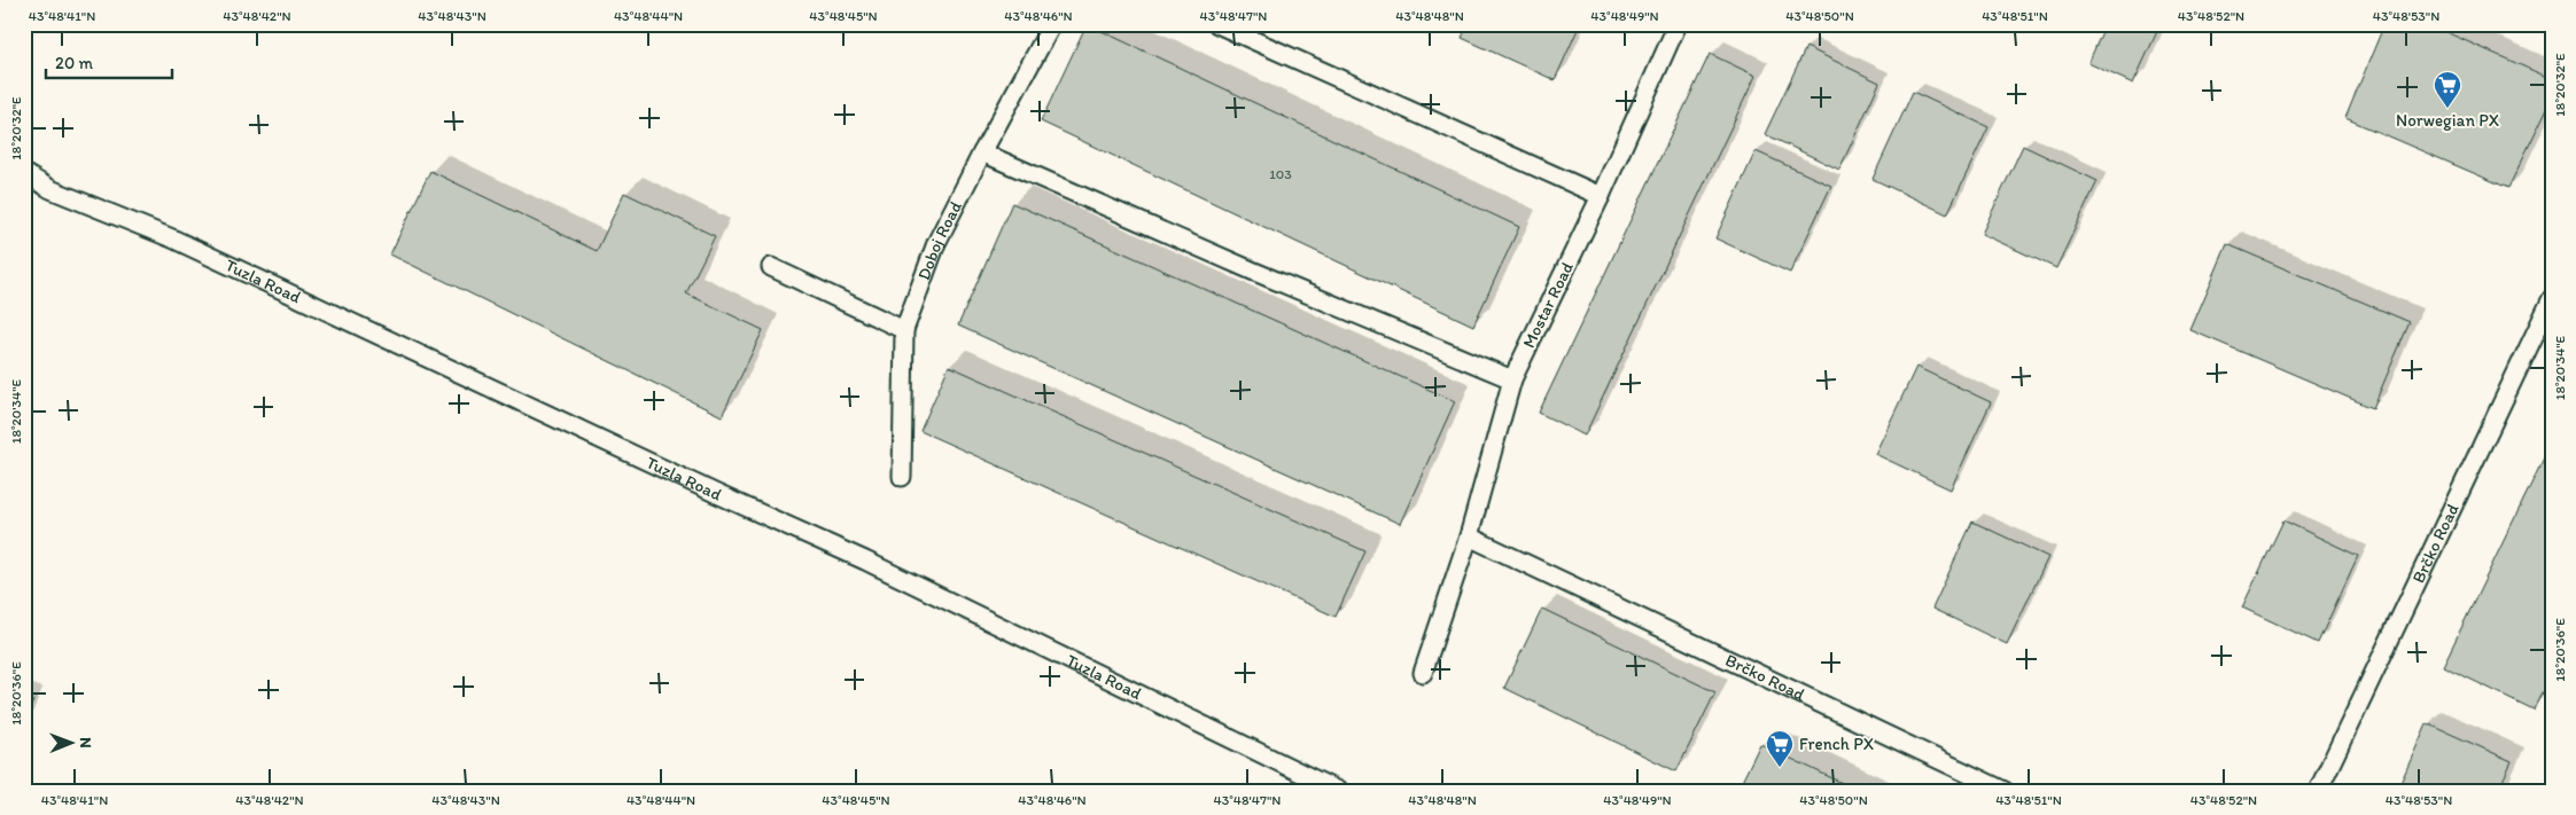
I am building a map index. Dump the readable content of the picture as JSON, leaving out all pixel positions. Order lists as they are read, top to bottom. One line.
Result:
{"streets":{"lane":["Doboj Road","Tuzla Road","Mostar Road","Brčko Road"]},"crossings":[["Mostar Road","Brčko Road"]],"places":{"supermarket":["Norwegian PX","French PX"]},"house_numbers":["103"],"scale_bar":"20 m","north":"right","coordinates":["43°48'41\"N","43°48'42\"N","43°48'43\"N","43°48'44\"N","43°48'45\"N","43°48'46\"N","43°48'47\"N","43°48'48\"N","43°48'49\"N","43°48'50\"N","43°48'51\"N","43°48'52\"N","43°48'53\"N","18°20'32\"E","18°20'34\"E","18°20'36\"E"]}
